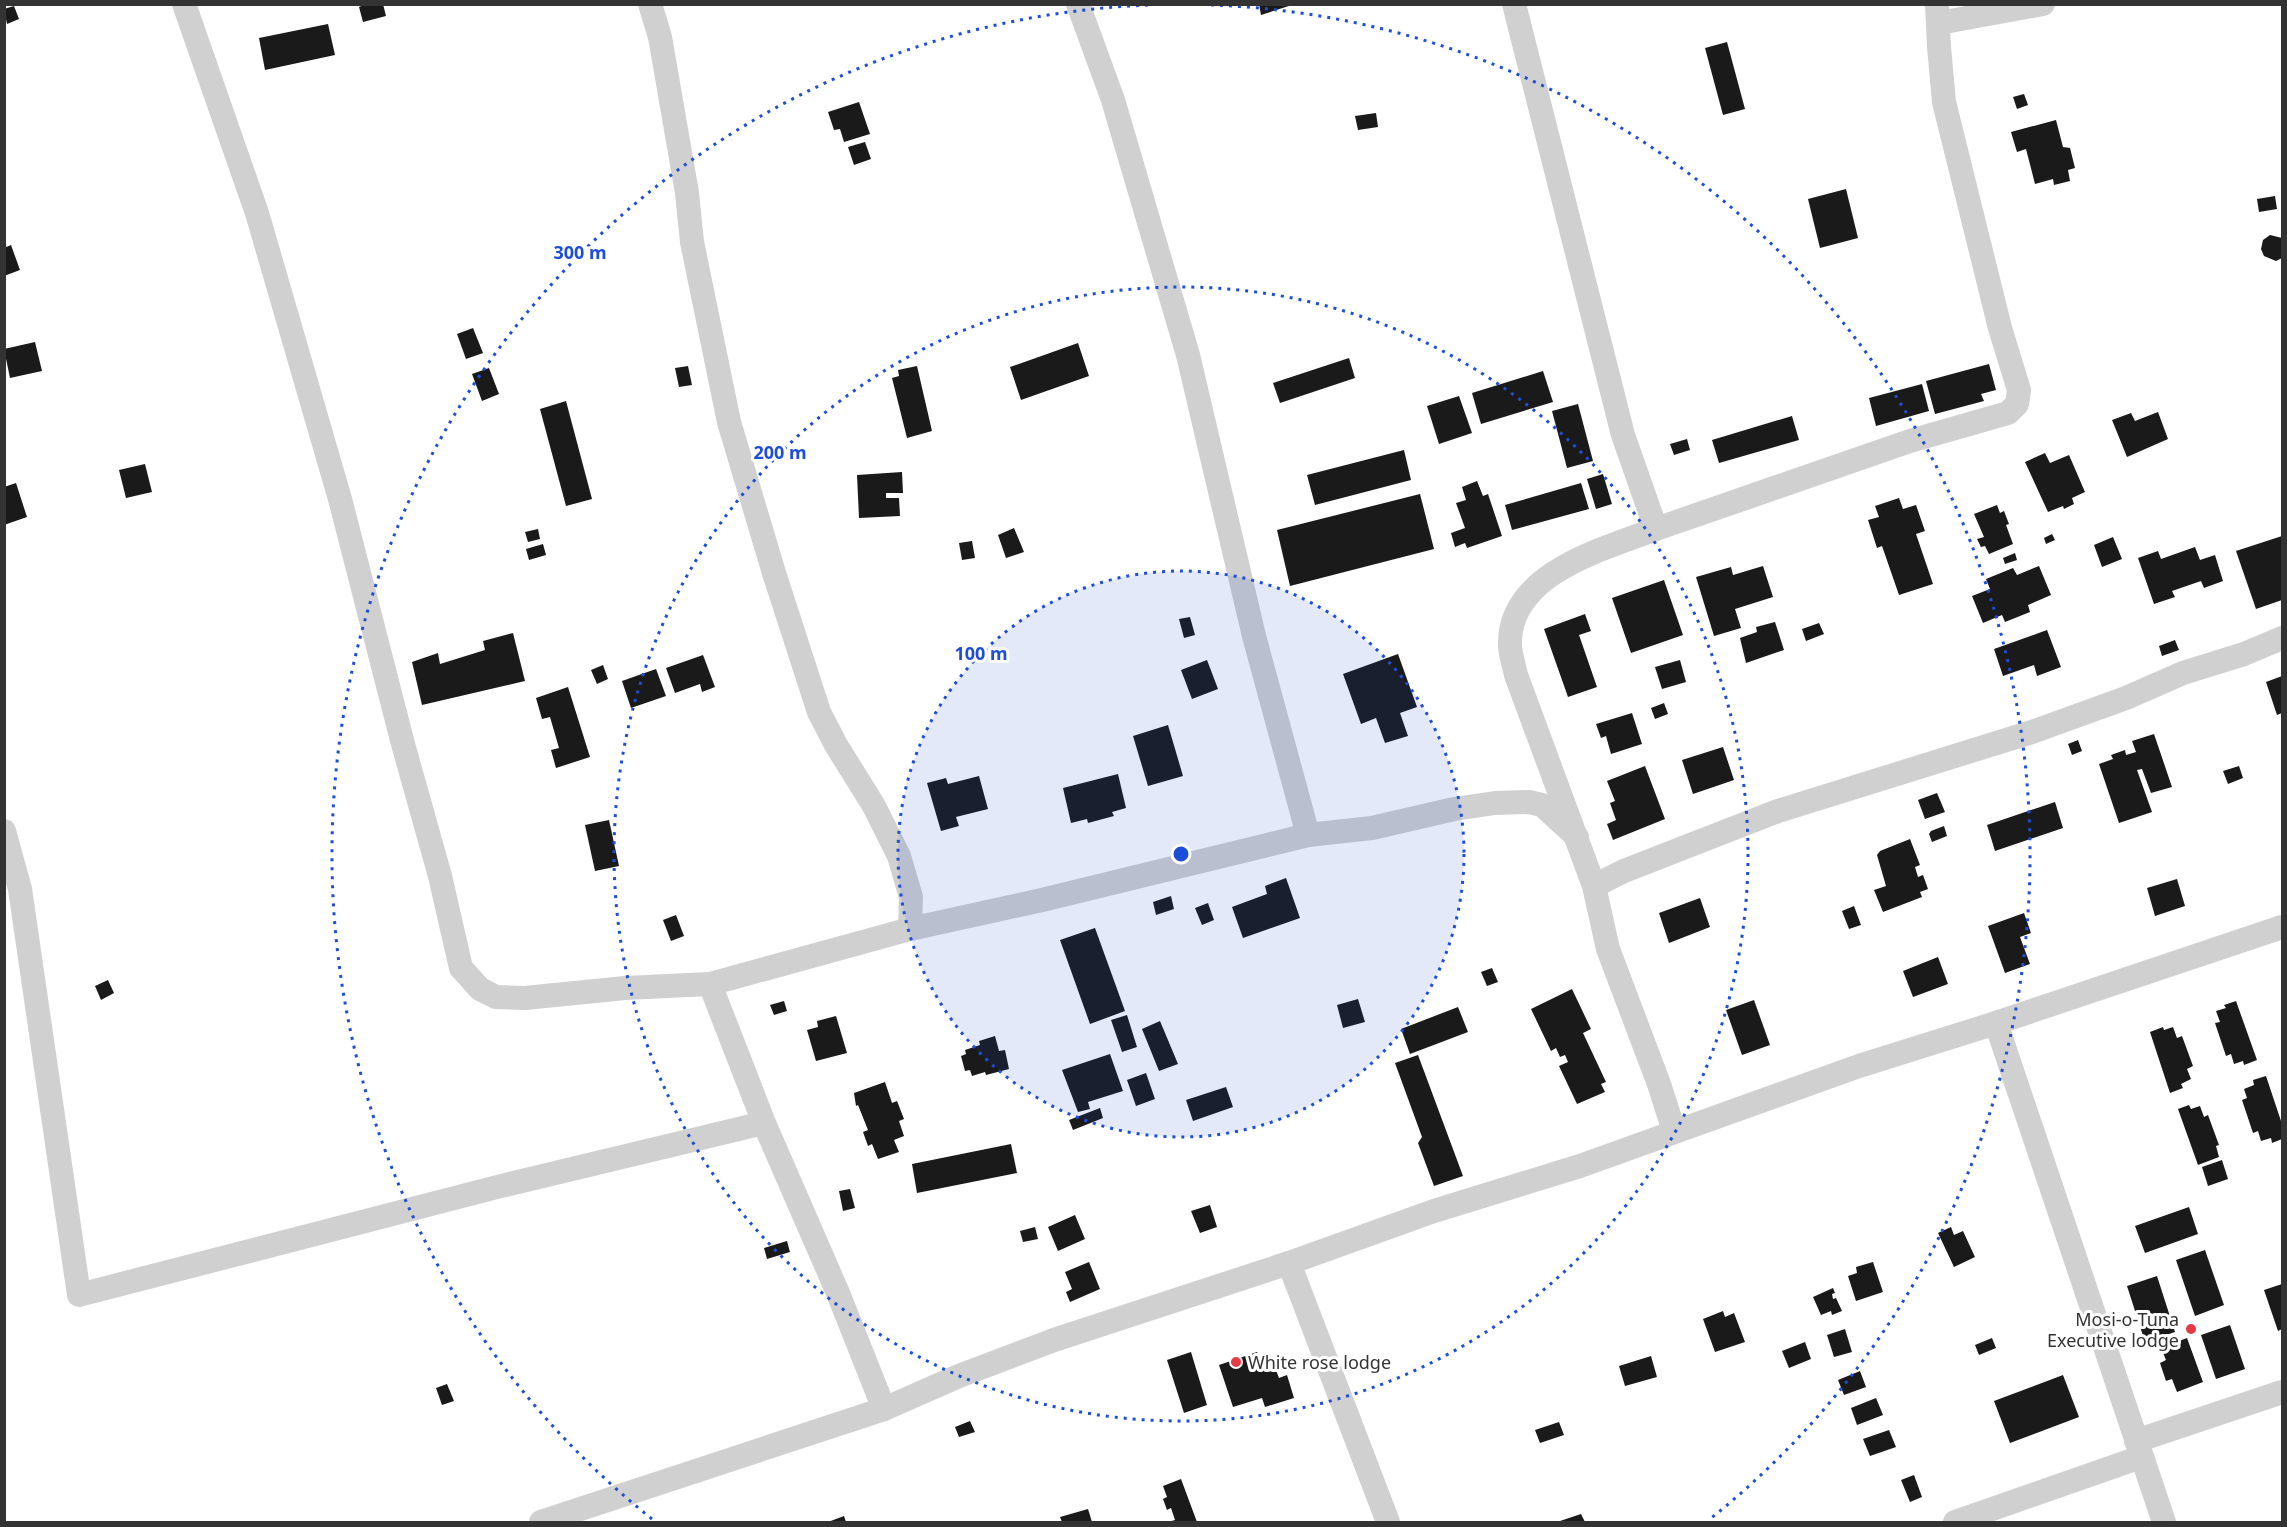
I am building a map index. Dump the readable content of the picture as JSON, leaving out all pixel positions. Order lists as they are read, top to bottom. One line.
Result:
{"places":["Mosi-o-Tuna Executive lodge","White rose lodge"],"rings":["300 m","200 m","100 m"]}
